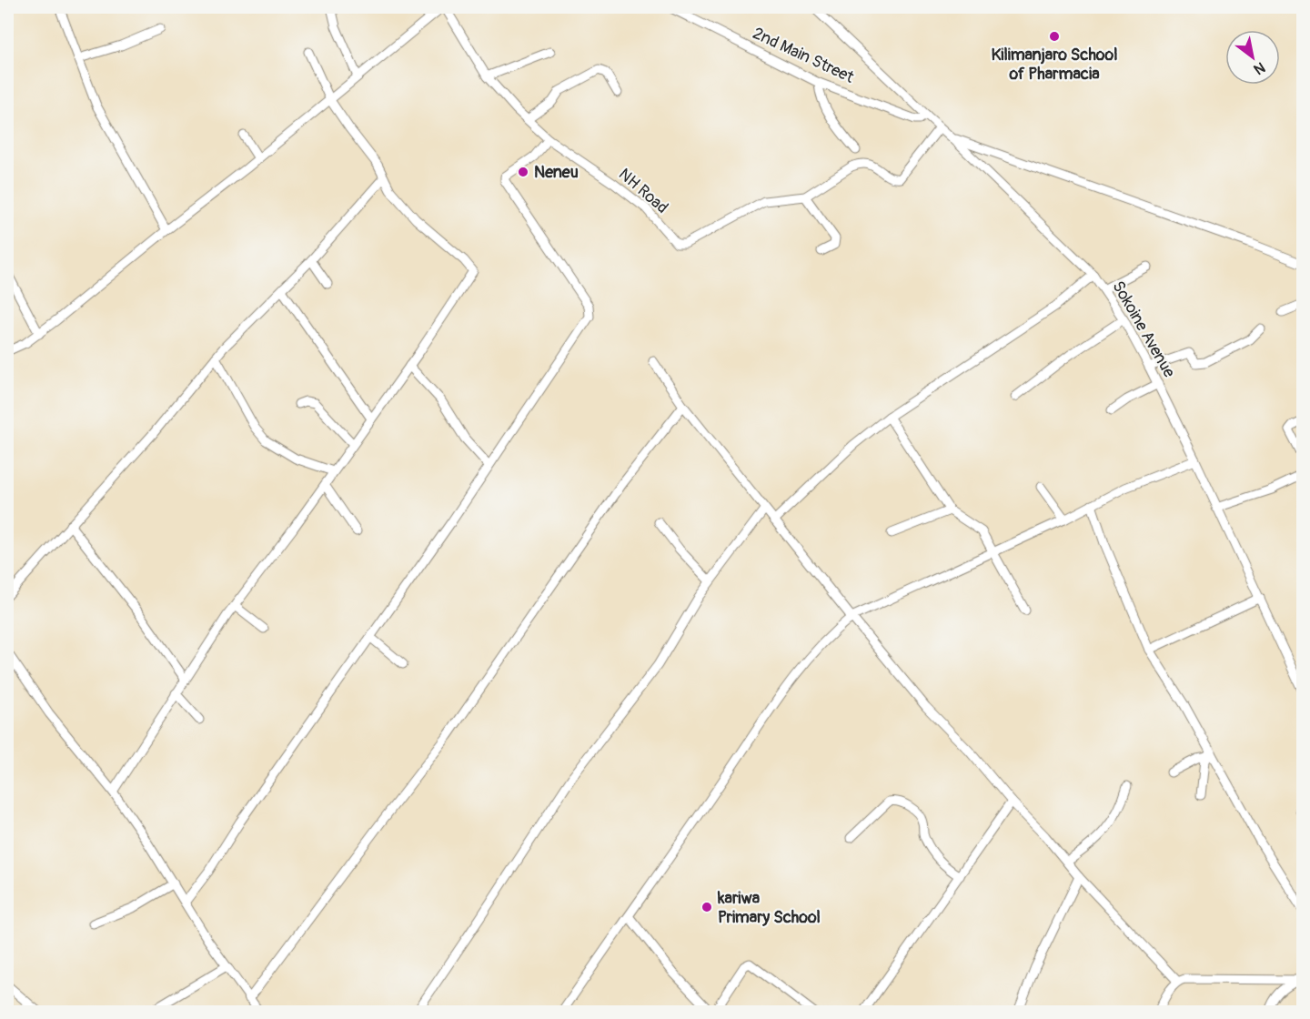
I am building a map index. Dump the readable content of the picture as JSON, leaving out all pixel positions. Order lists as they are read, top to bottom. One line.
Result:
{"streets":{"street":["2nd Main Street","NH Road","Sokoine Avenue"]},"crossings":[["2nd Main Street","Sokoine Avenue"],["NH Road","Sokoine Avenue"]],"places":["Kilimanjaro School of Pharmacia","Neneu","kariwa Primary School"],"north":"bottom right"}
